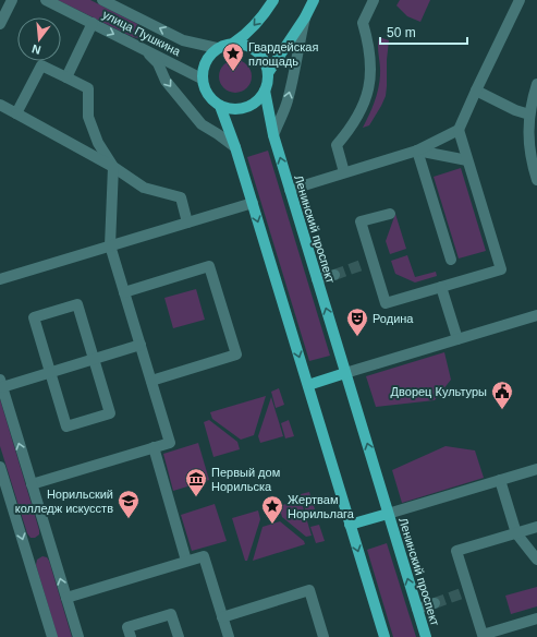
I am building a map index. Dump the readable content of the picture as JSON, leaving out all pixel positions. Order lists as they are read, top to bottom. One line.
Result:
{"streets":{"main road":["Ленинский проспект"],"street":["улица Пушкина"]},"crossings":[["улица Пушкина","Ленинский проспект"]],"places":{"place":["Гвардейская площадь","Жертвам Норильлага"],"theatre":["Родина"],"public building":["Дворец Культуры"],"museum":["Первый дом Норильска"],"school or university":["Норильский колледж искусств"]},"scale_bar":"50 m","north":"bottom"}
